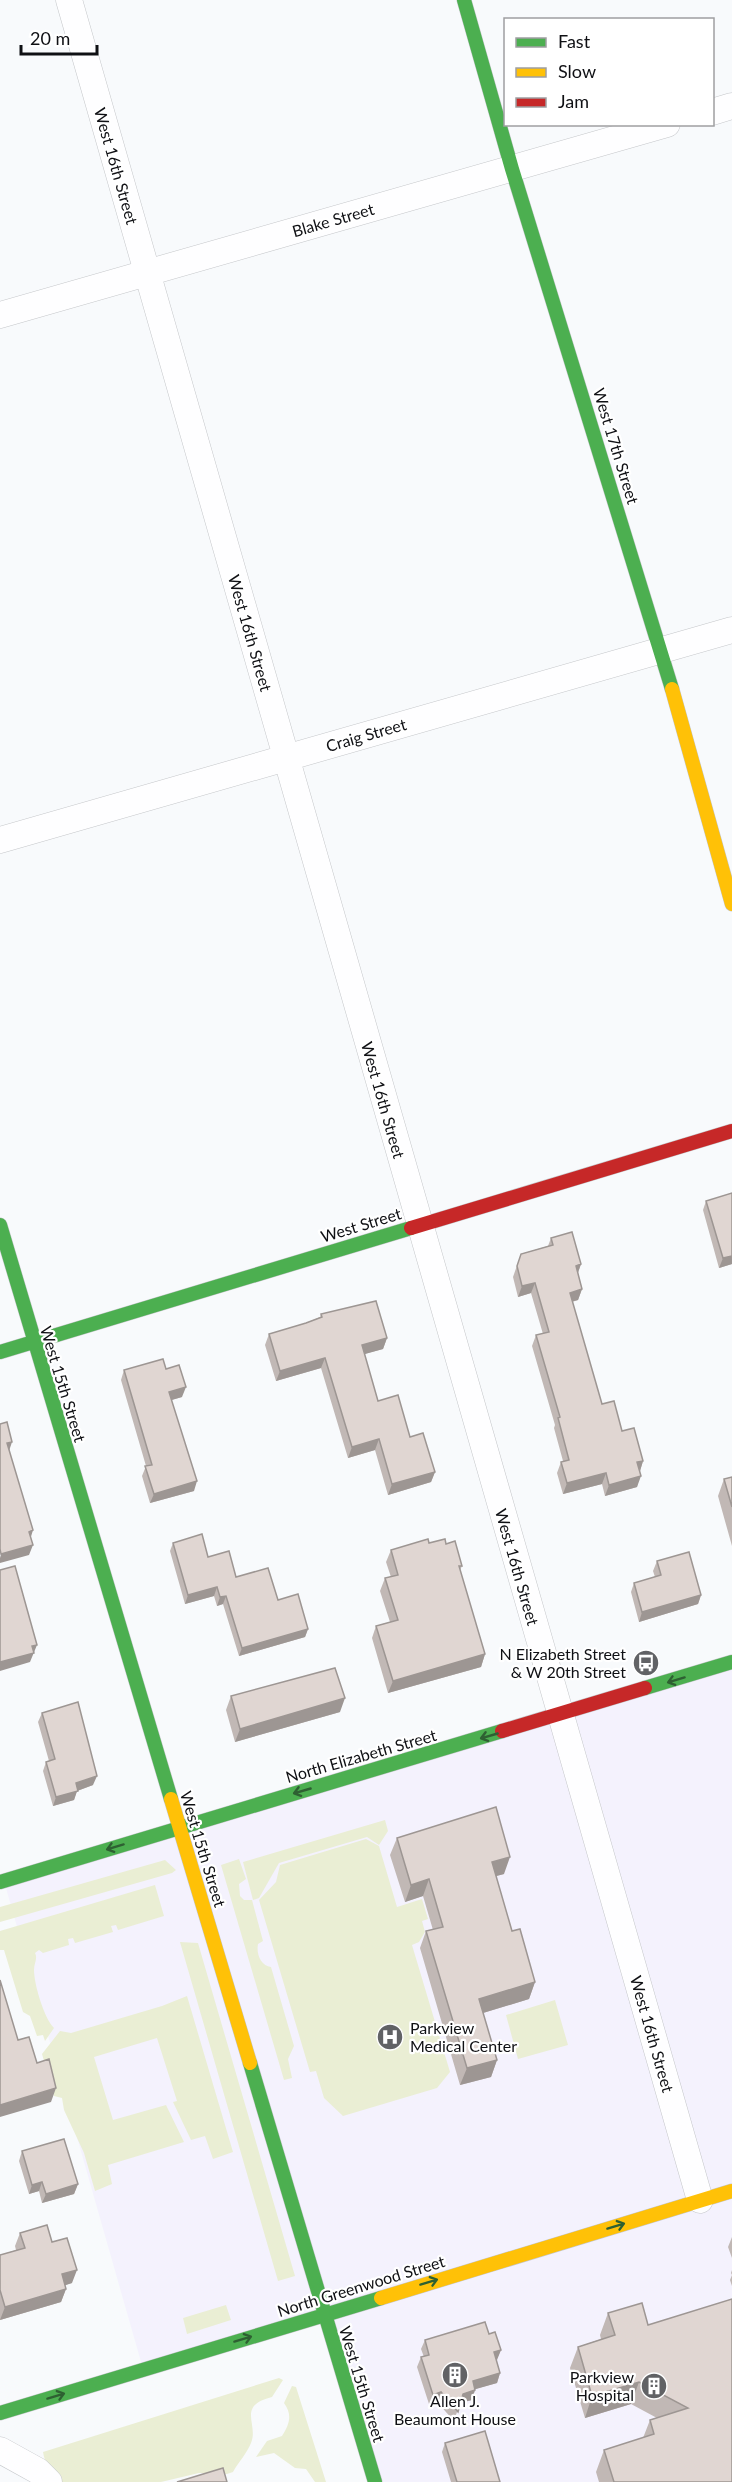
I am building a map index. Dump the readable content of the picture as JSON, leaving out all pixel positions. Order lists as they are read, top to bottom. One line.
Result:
{"streets":{"street":["West 16th Street","Blake Street","West 17th Street","Craig Street","West Street","West 15th Street","North Elizabeth Street","North Greenwood Street"]},"crossings":[["West 16th Street","Blake Street"],["West 16th Street","Craig Street"],["West 16th Street","West Street"],["West 16th Street","North Elizabeth Street"],["West 16th Street","North Greenwood Street"],["Blake Street","West 17th Street"],["West 17th Street","Craig Street"],["West Street","West 15th Street"],["West 15th Street","North Elizabeth Street"],["West 15th Street","North Greenwood Street"]],"one_way":["North Elizabeth Street","North Greenwood Street"],"places":{"bus stop":["N Elizabeth Street & W 20th Street"],"hospital":["Parkview Medical Center"],"building":["Allen J. Beaumont House","Parkview Hospital"]},"legend":["Fast","Slow","Jam"],"scale_bar":"20 m"}
